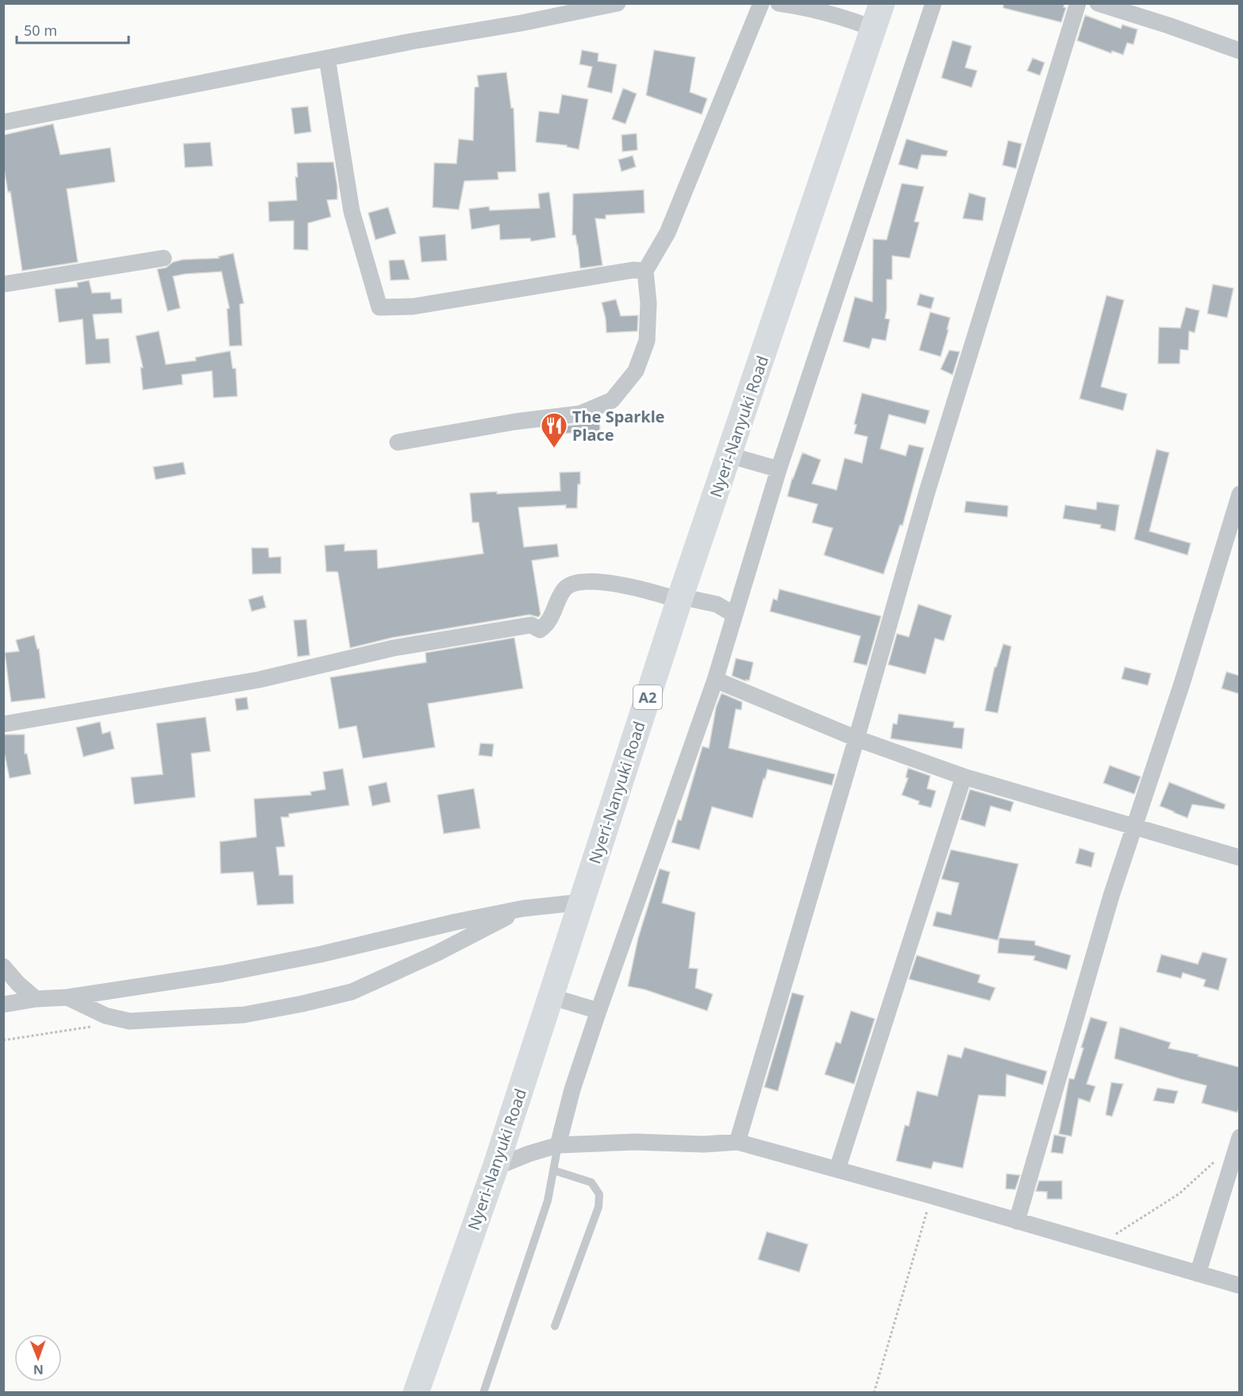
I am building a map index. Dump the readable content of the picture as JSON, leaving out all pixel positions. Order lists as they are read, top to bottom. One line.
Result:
{"streets":{"highway":["Nyeri-Nanyuki Road","A2"]},"places":{"restaurant":["The Sparkle Place"]},"scale_bar":"50 m","north":"bottom"}
